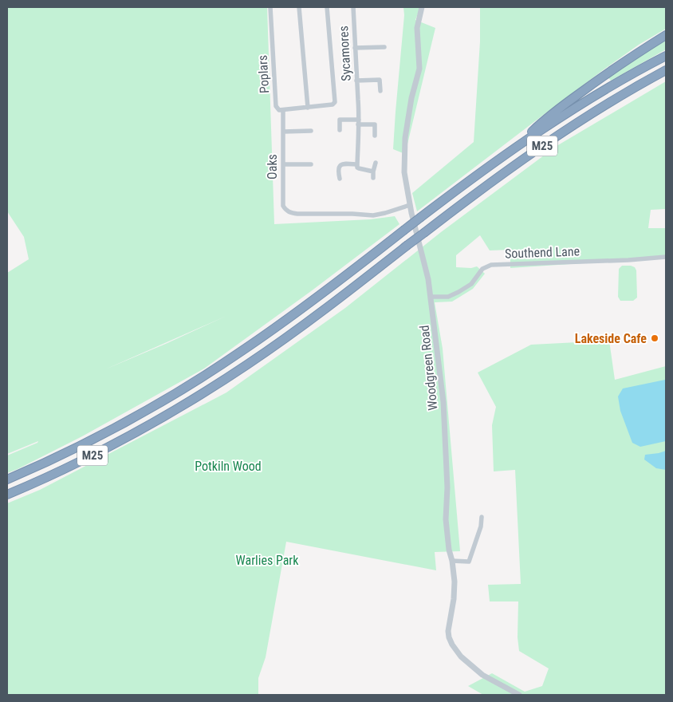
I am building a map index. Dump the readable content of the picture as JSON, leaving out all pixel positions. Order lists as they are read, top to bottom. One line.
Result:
{"streets":{"highway":["M25"],"street":["Sycamores","Poplars","Oaks","Southend Lane","Woodgreen Road"]},"crossings":[["Poplars","Oaks"],["Oaks","Woodgreen Road"],["Southend Lane","Woodgreen Road"]],"parks":["Potkiln Wood","Warlies Park"],"places":["Lakeside Cafe"]}
